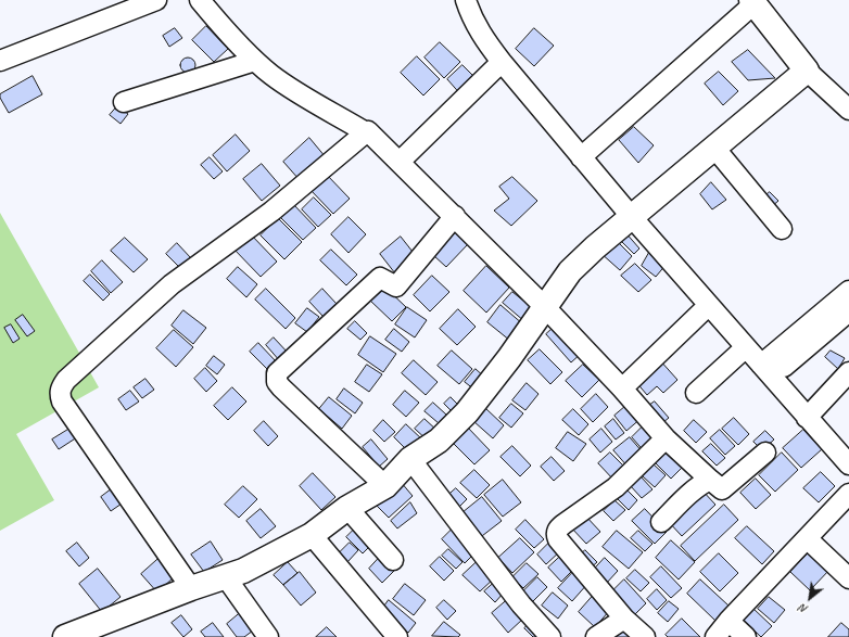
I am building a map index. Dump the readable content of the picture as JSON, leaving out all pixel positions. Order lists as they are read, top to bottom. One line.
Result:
{"north":"bottom left"}
